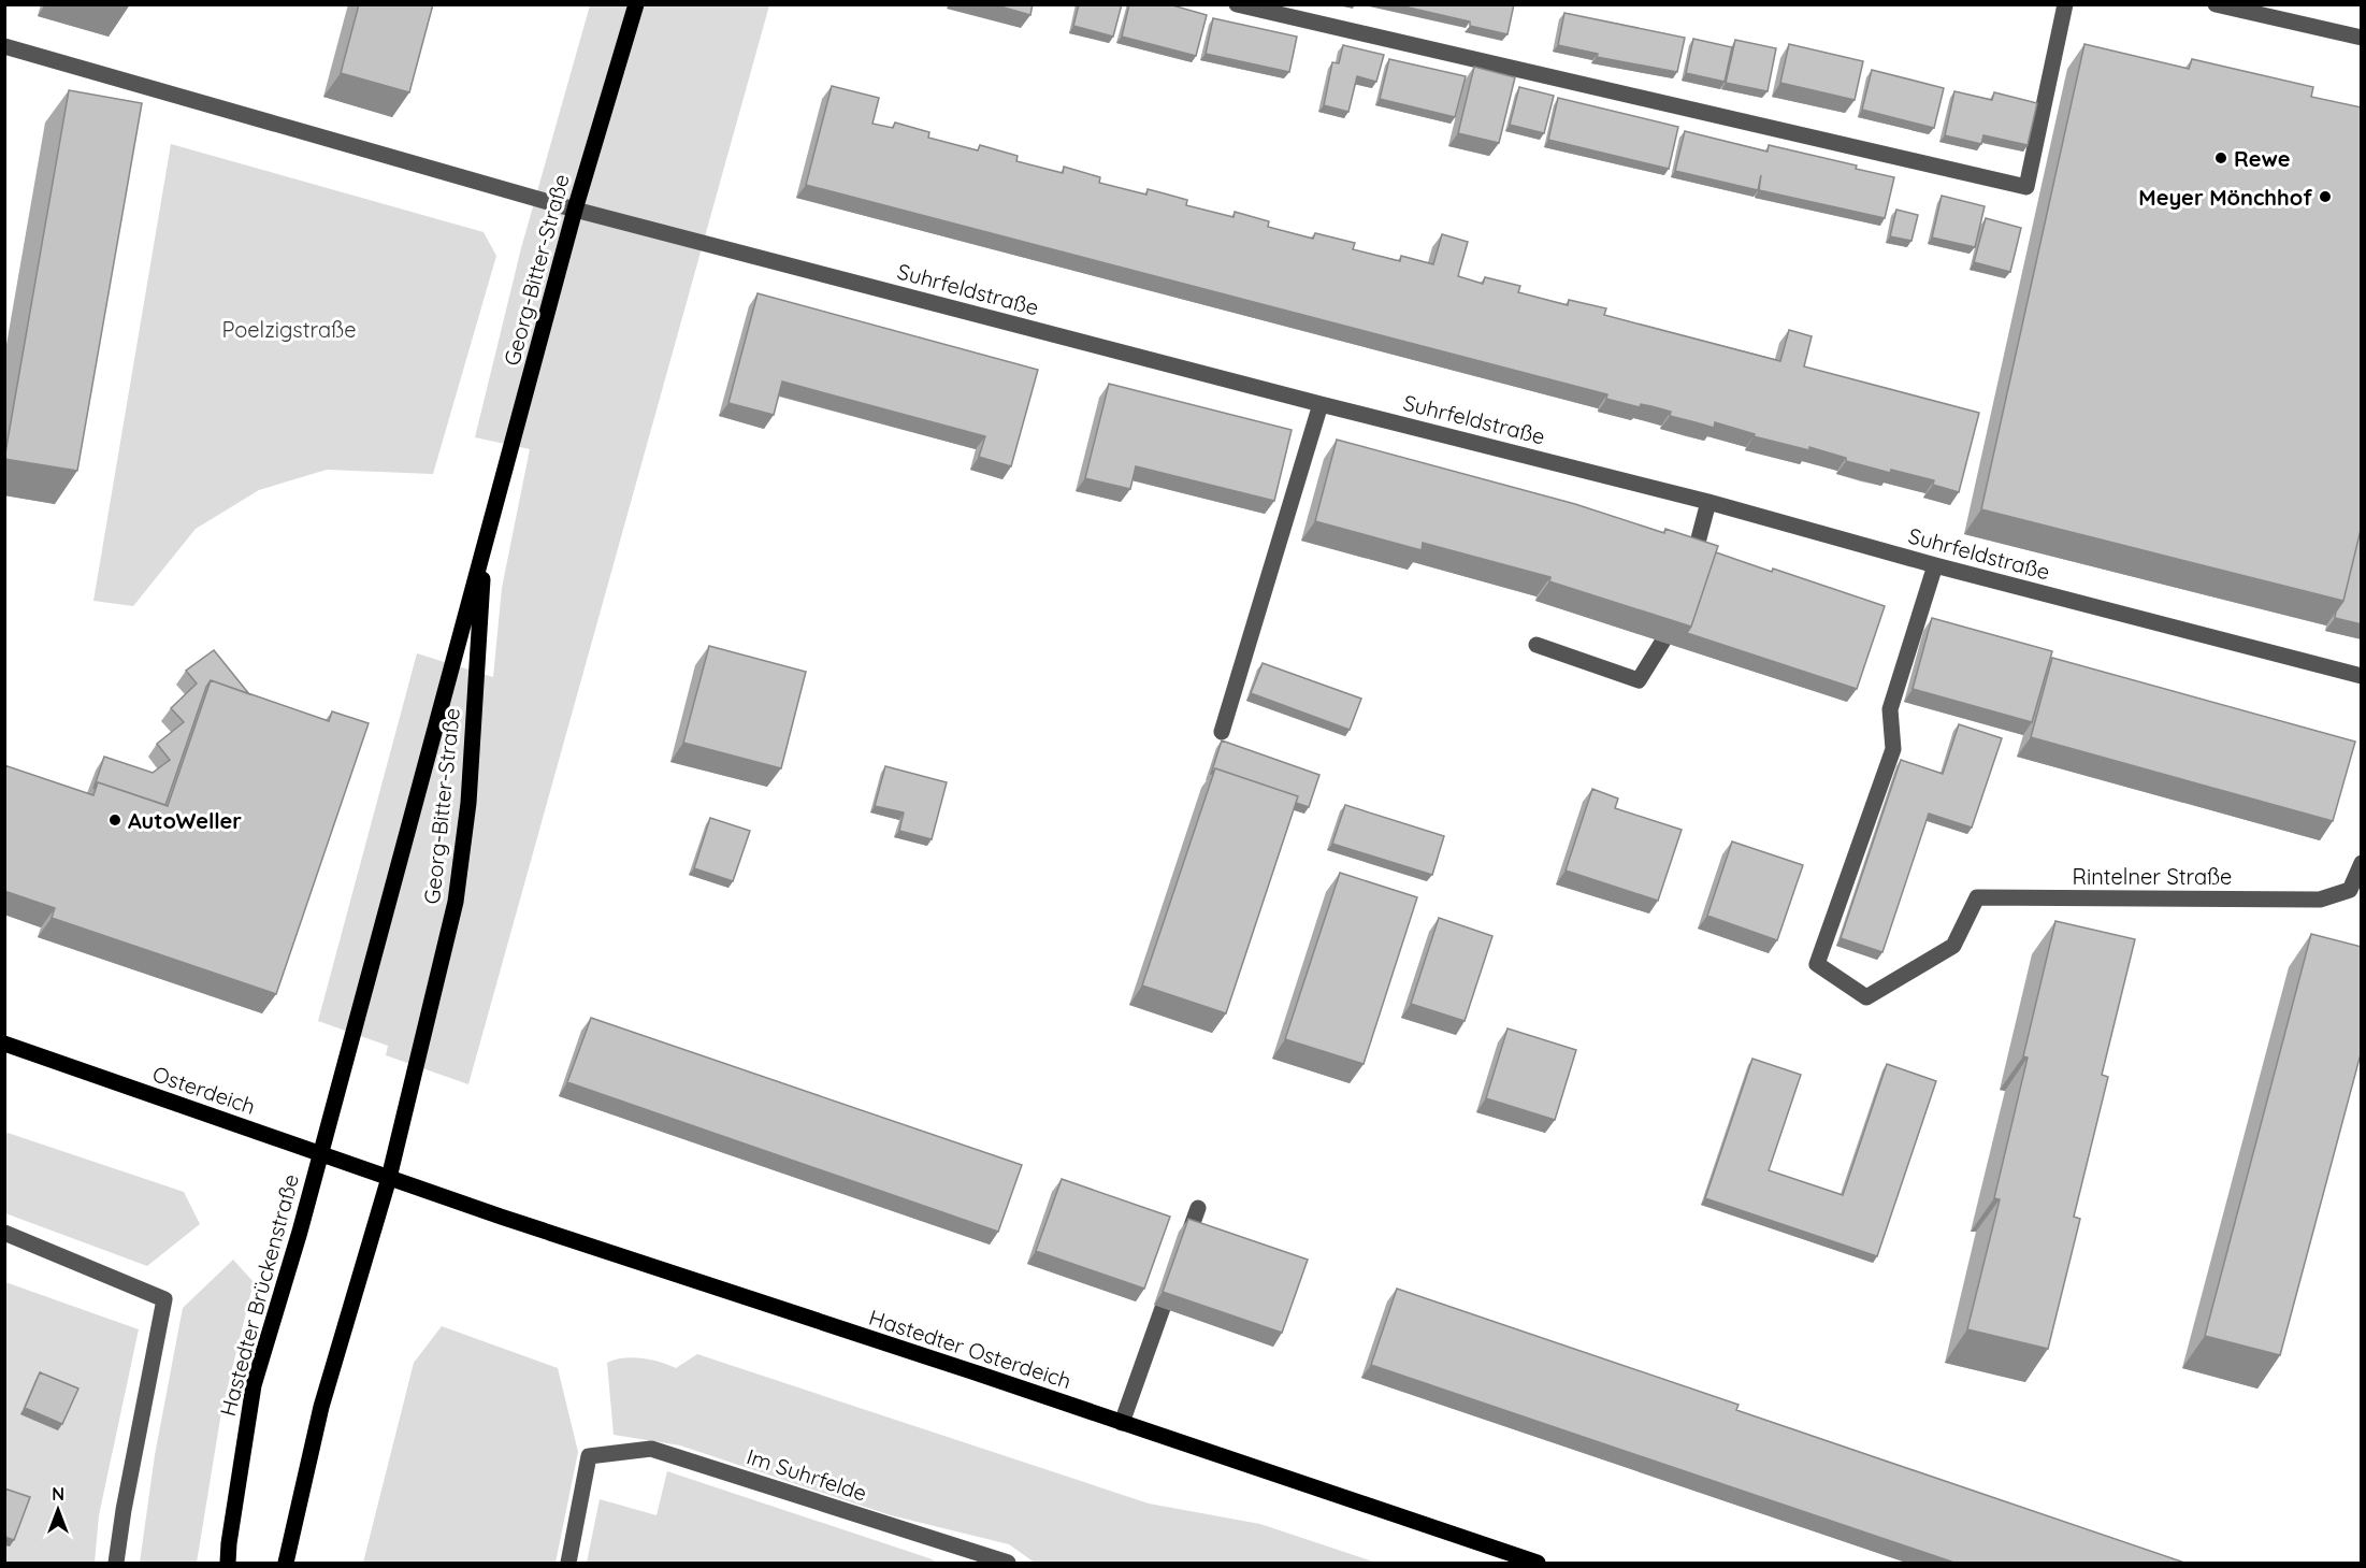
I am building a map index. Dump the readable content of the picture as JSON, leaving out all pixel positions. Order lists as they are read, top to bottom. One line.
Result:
{"streets":{"main road":["Georg-Bitter-Straße","Osterdeich","Hastedter Brückenstraße","Hastedter Osterdeich"],"street":["Suhrfeldstraße","Rintelner Straße","Im Suhrfelde"]},"crossings":[["Georg-Bitter-Straße","Suhrfeldstraße"],["Georg-Bitter-Straße","Osterdeich"],["Georg-Bitter-Straße","Hastedter Brückenstraße"],["Georg-Bitter-Straße","Hastedter Osterdeich"],["Suhrfeldstraße","Rintelner Straße"],["Osterdeich","Hastedter Brückenstraße"],["Osterdeich","Hastedter Osterdeich"]],"parks":["Poelzigstraße"],"places":["Rewe","Meyer Mönchhof","AutoWeller"],"north":"top"}
